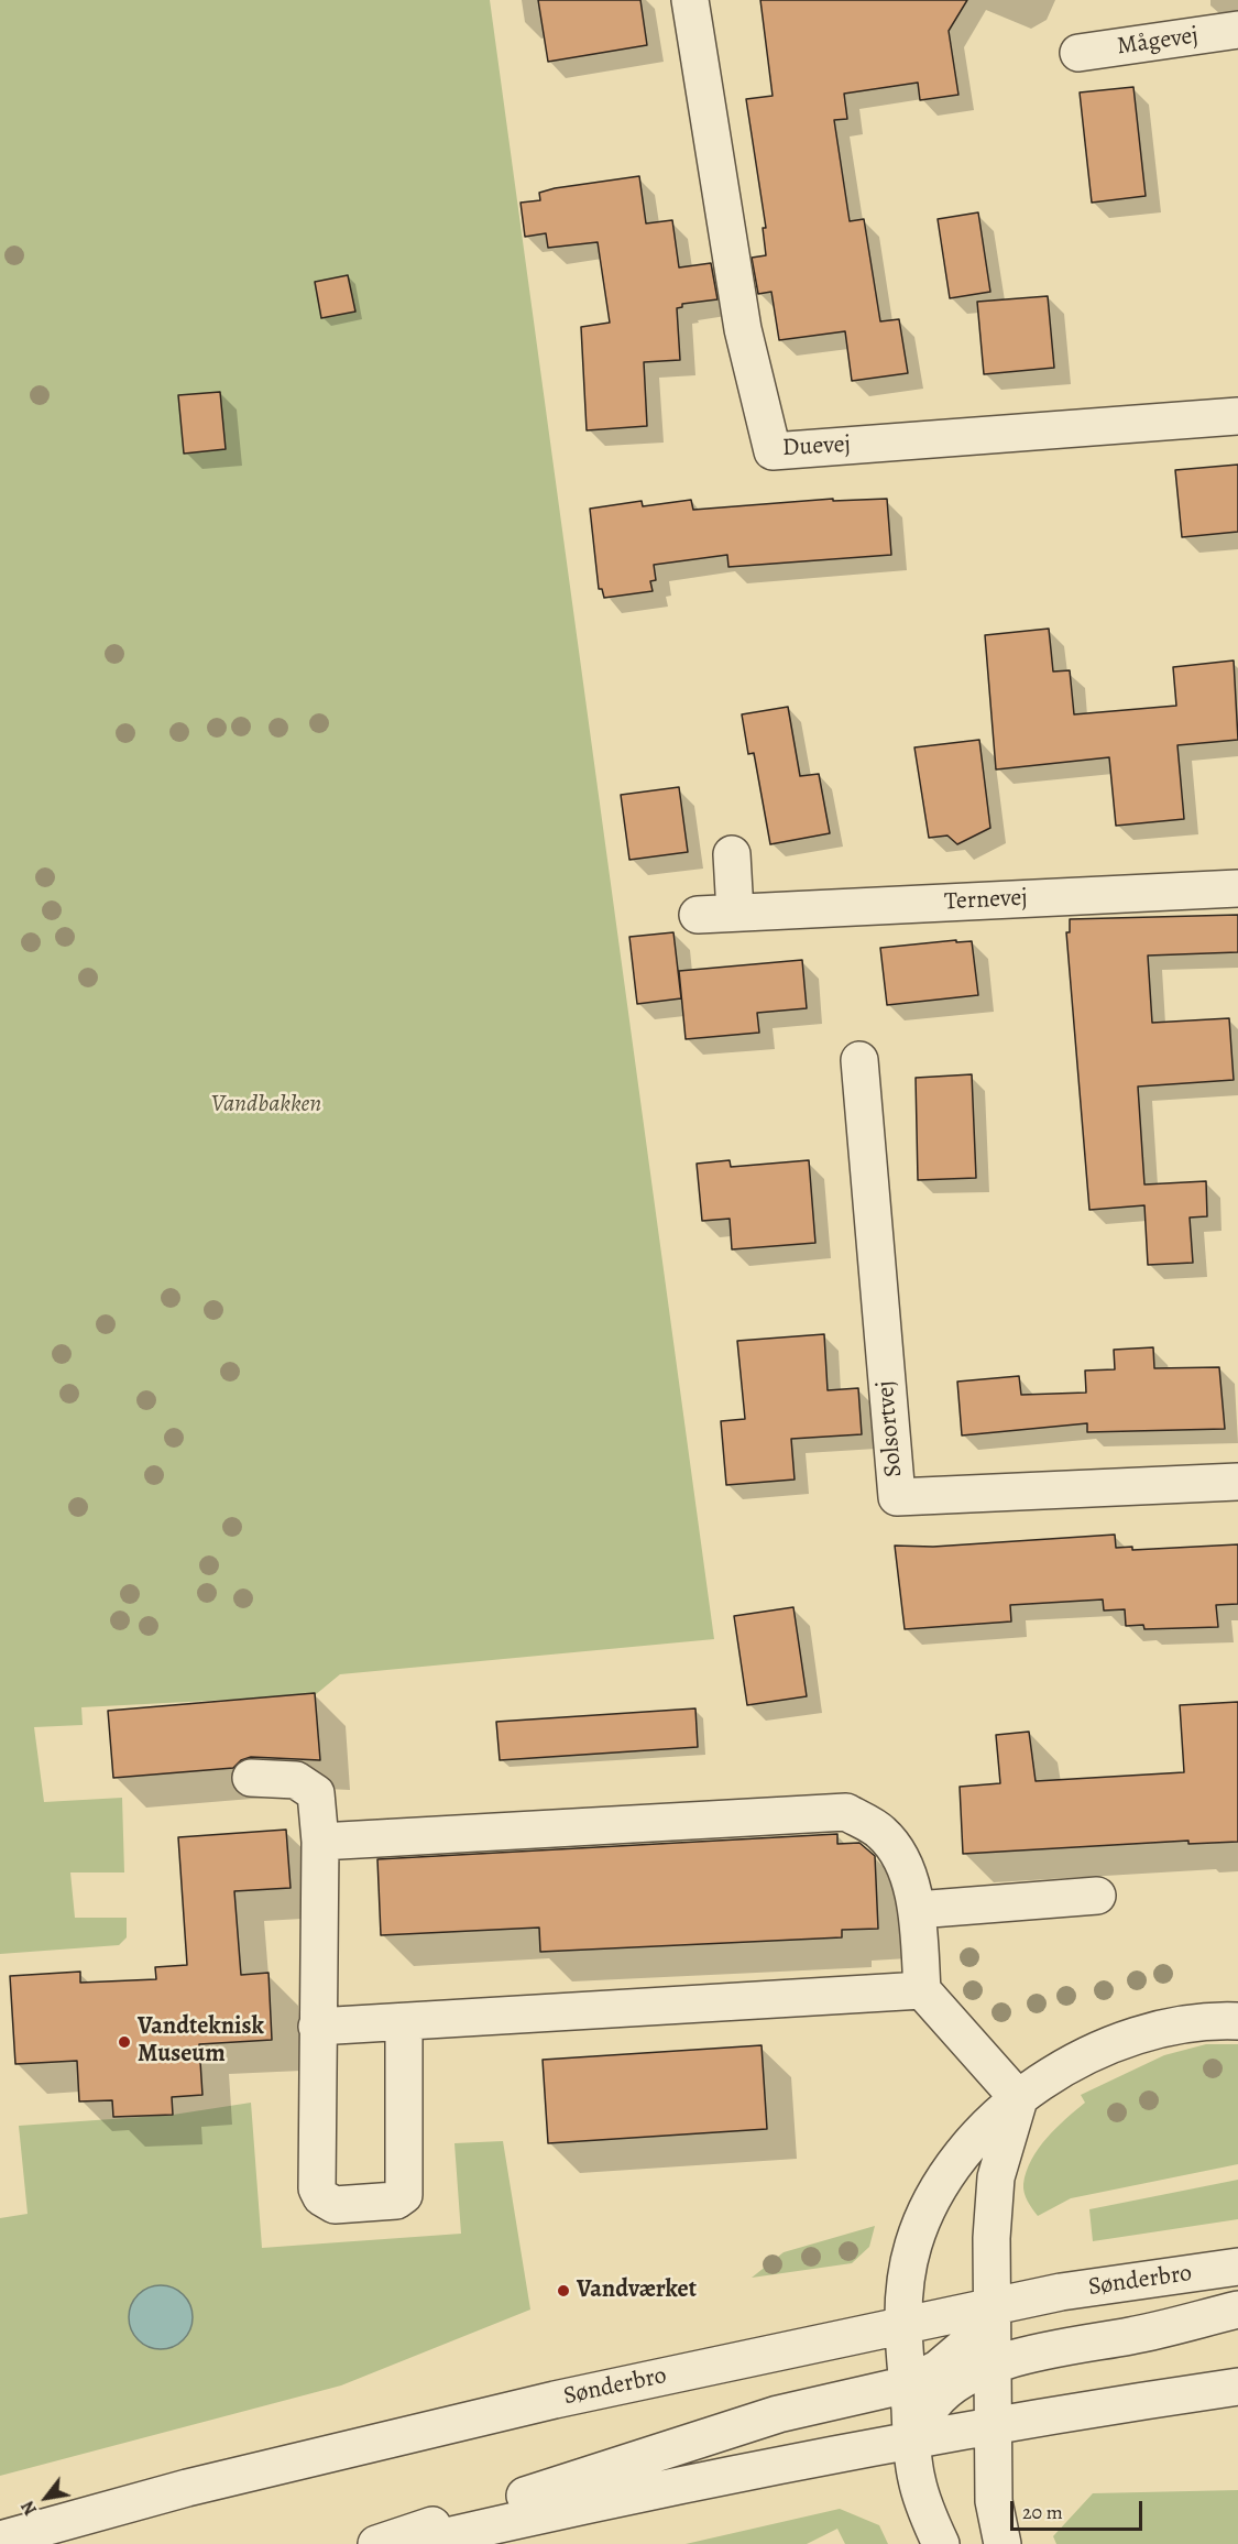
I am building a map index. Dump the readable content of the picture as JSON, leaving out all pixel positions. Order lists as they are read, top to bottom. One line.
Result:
{"streets":{"street":["Mågevej","Duevej","Ternevej","Solsortvej","Sønderbro"]},"parks":["Vandbakken"],"places":["Vandteknisk Museum","Vandværket"],"scale_bar":"20 m","north":"bottom left"}
